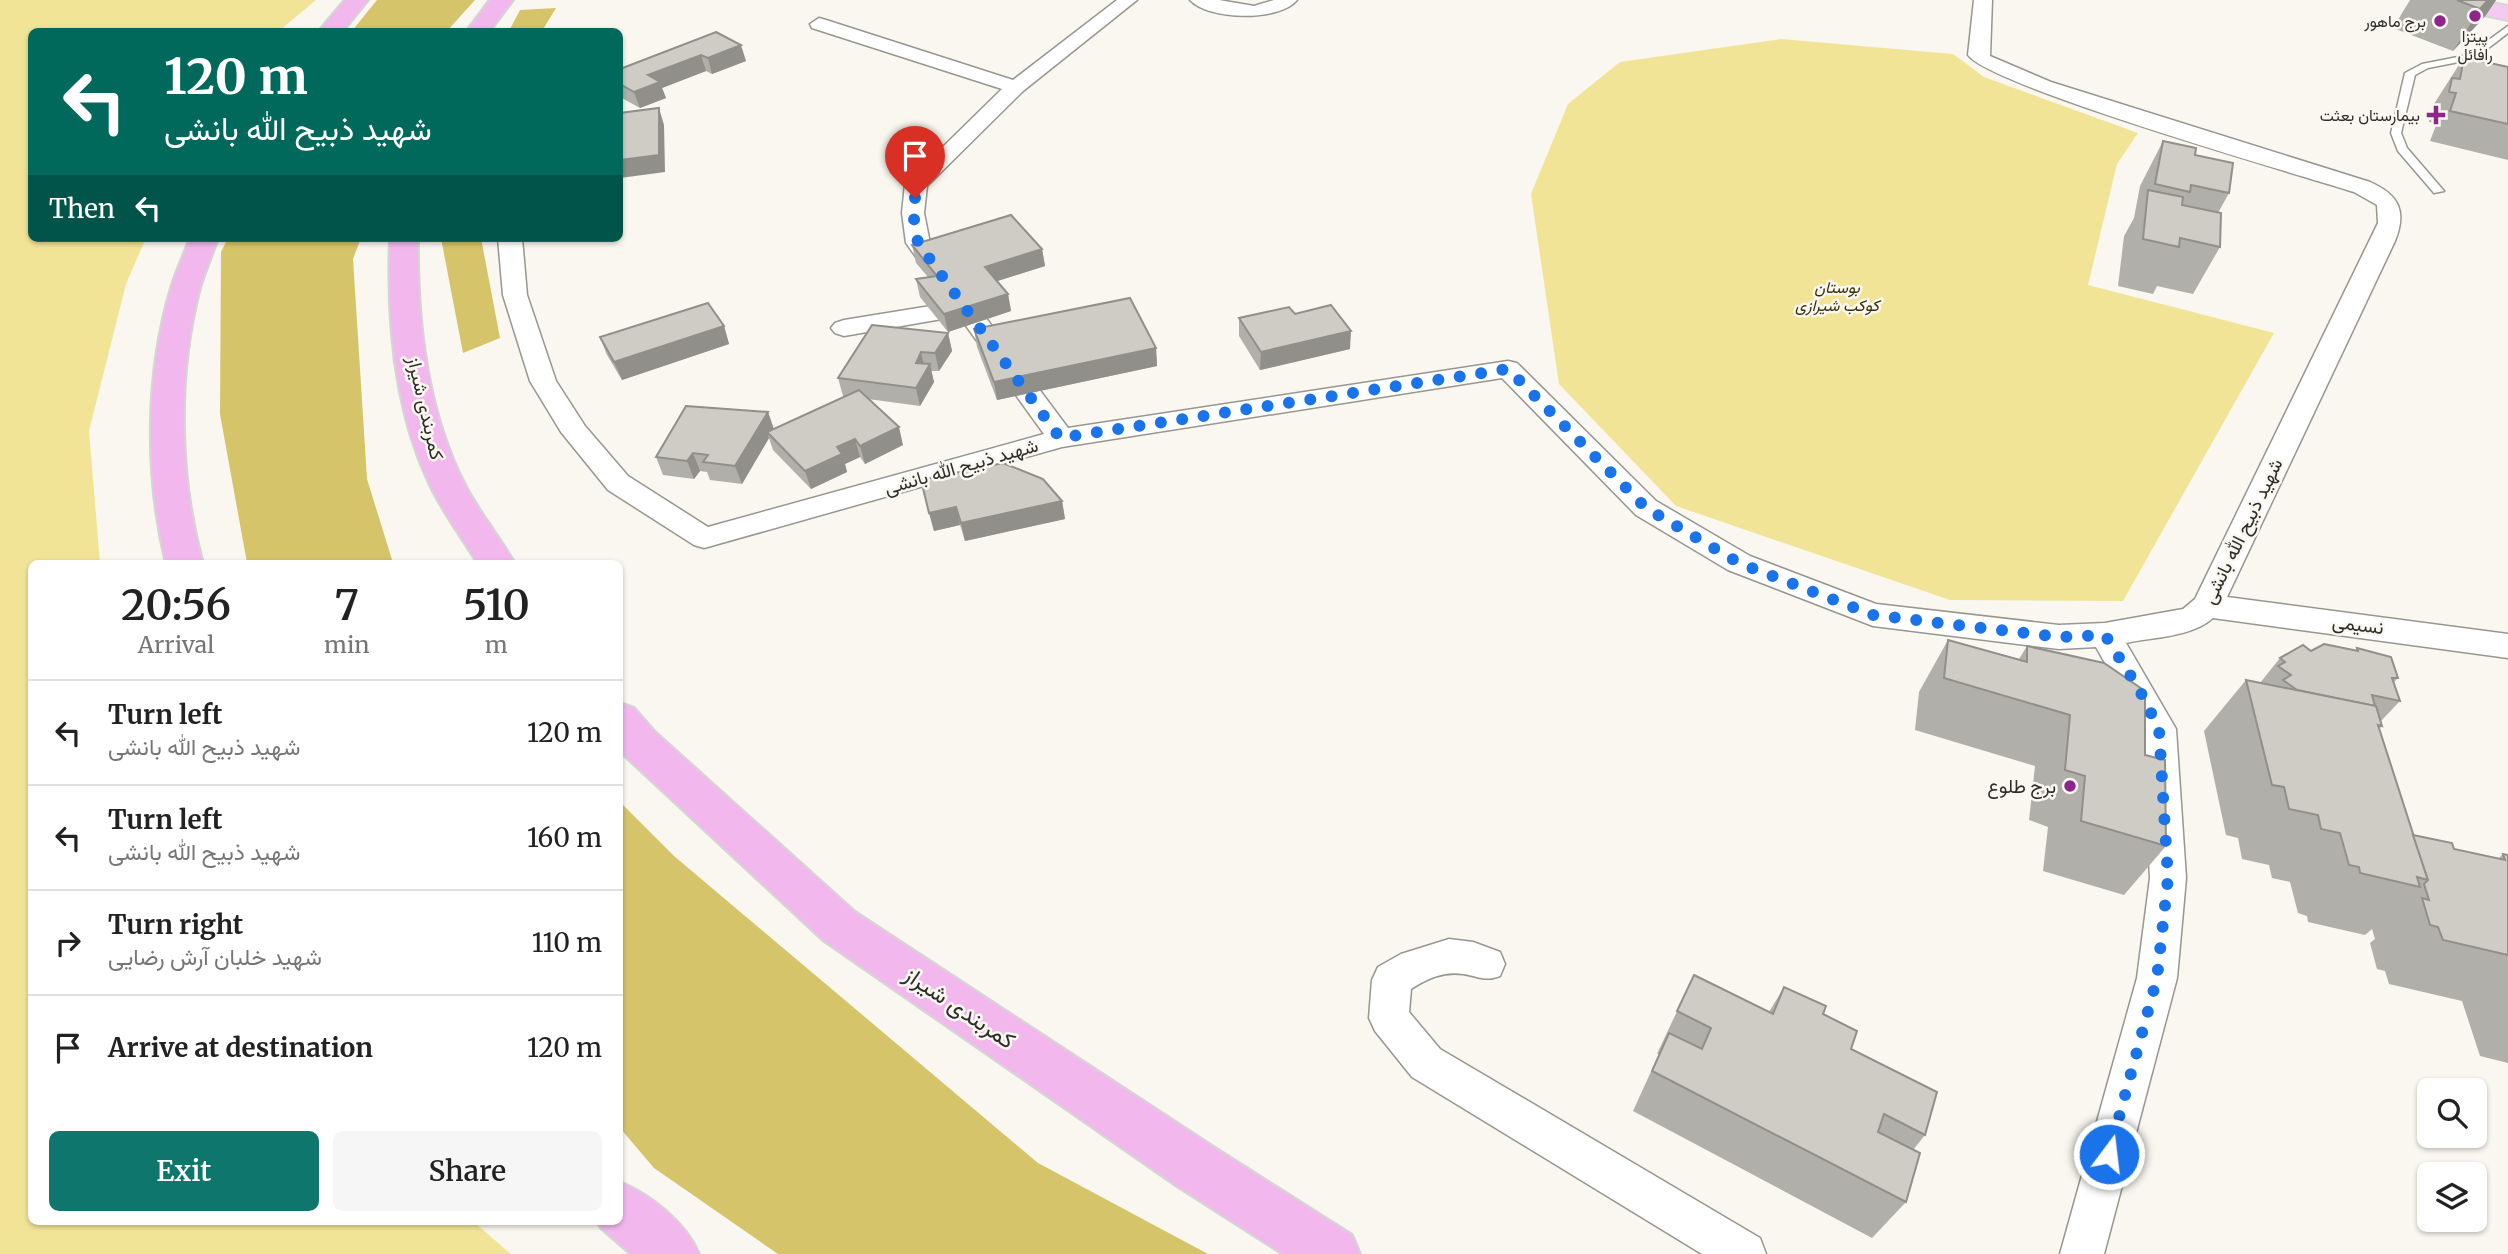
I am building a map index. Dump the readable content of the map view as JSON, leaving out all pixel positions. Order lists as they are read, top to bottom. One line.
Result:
{"streets":{"highway":["کمربندی شیراز"],"street":["شهید ذبیح الله بانشی","نسیمی"]},"crossings":[["شهید ذبیح الله بانشی","نسیمی"]],"parks":["بوستان کوکب شیرازی"],"places":{"other":["پیتزا رافائل","برج ماهور","برج طلوع"],"health":["بیمارستان بعثت"]},"page":{"turn":["120 m","شهید ذبیح الله بانشی"],"then":"Then","eta":["20:56","Arrival","7","min","510","m"],"list":[{"name":"Turn left","note":"شهید ذبیح الله بانشی","value":"120 m"},{"name":"Turn left","note":"شهید ذبیح الله بانشی","value":"160 m"},{"name":"Turn right","note":"شهید خلبان آرش رضایی","value":"110 m"},{"name":"Arrive at destination","value":"120 m"}],"buttons":["Exit","Share"]}}
